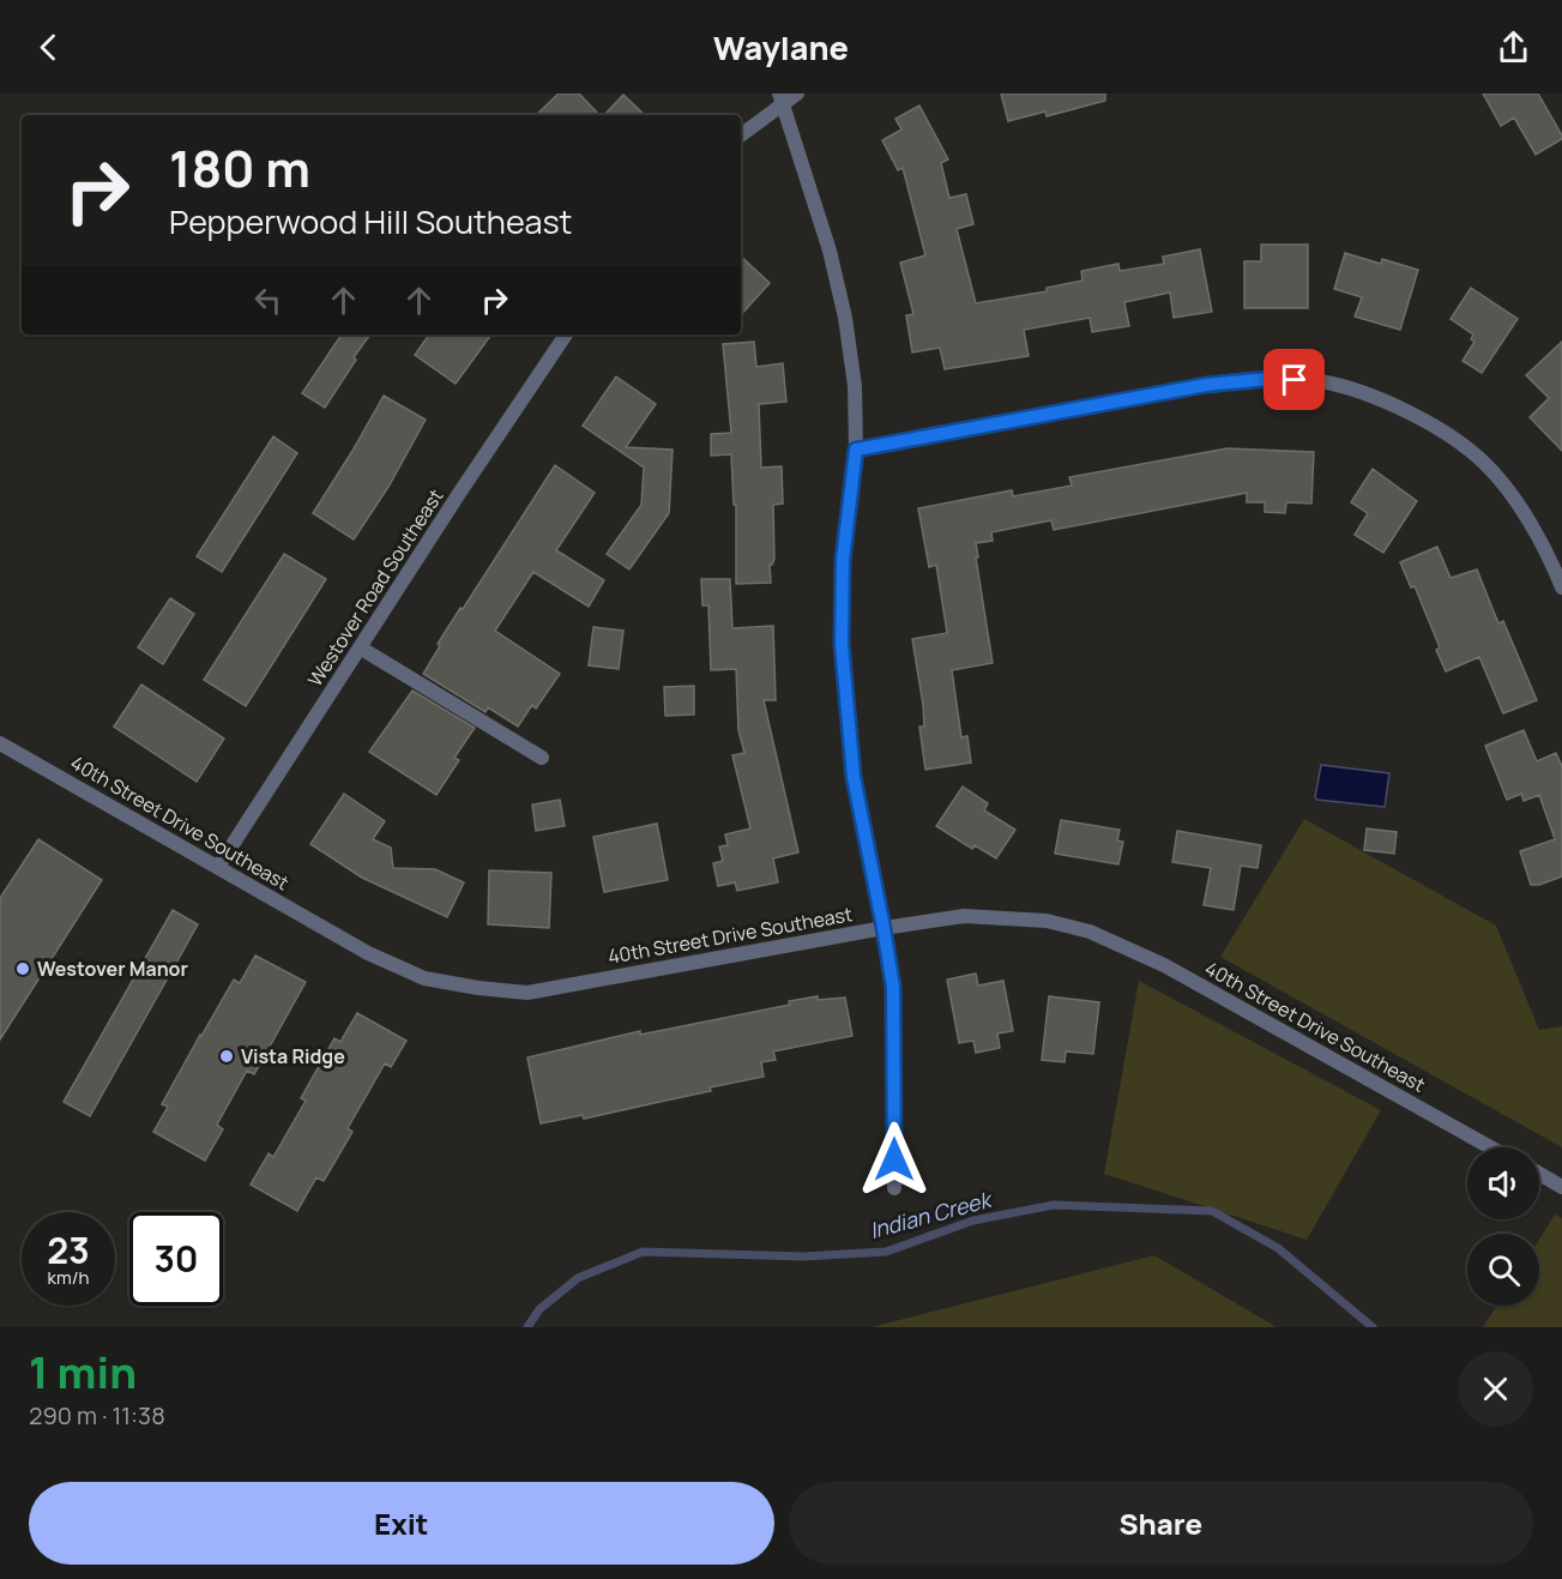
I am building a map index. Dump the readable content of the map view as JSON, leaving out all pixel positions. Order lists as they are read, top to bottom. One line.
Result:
{"streets":{"street":["Westover Road Southeast","40th Street Drive Southeast"]},"crossings":[["Westover Road Southeast","40th Street Drive Southeast"]],"water":["Indian Creek"],"places":["Westover Manor","Vista Ridge"],"page":{"header":"Waylane","turn":["180 m","Pepperwood Hill Southeast"],"speed":"23 km/h","limit":"30","heading":["1 min","290 m · 11:38"],"buttons":["Exit","Share"]}}
